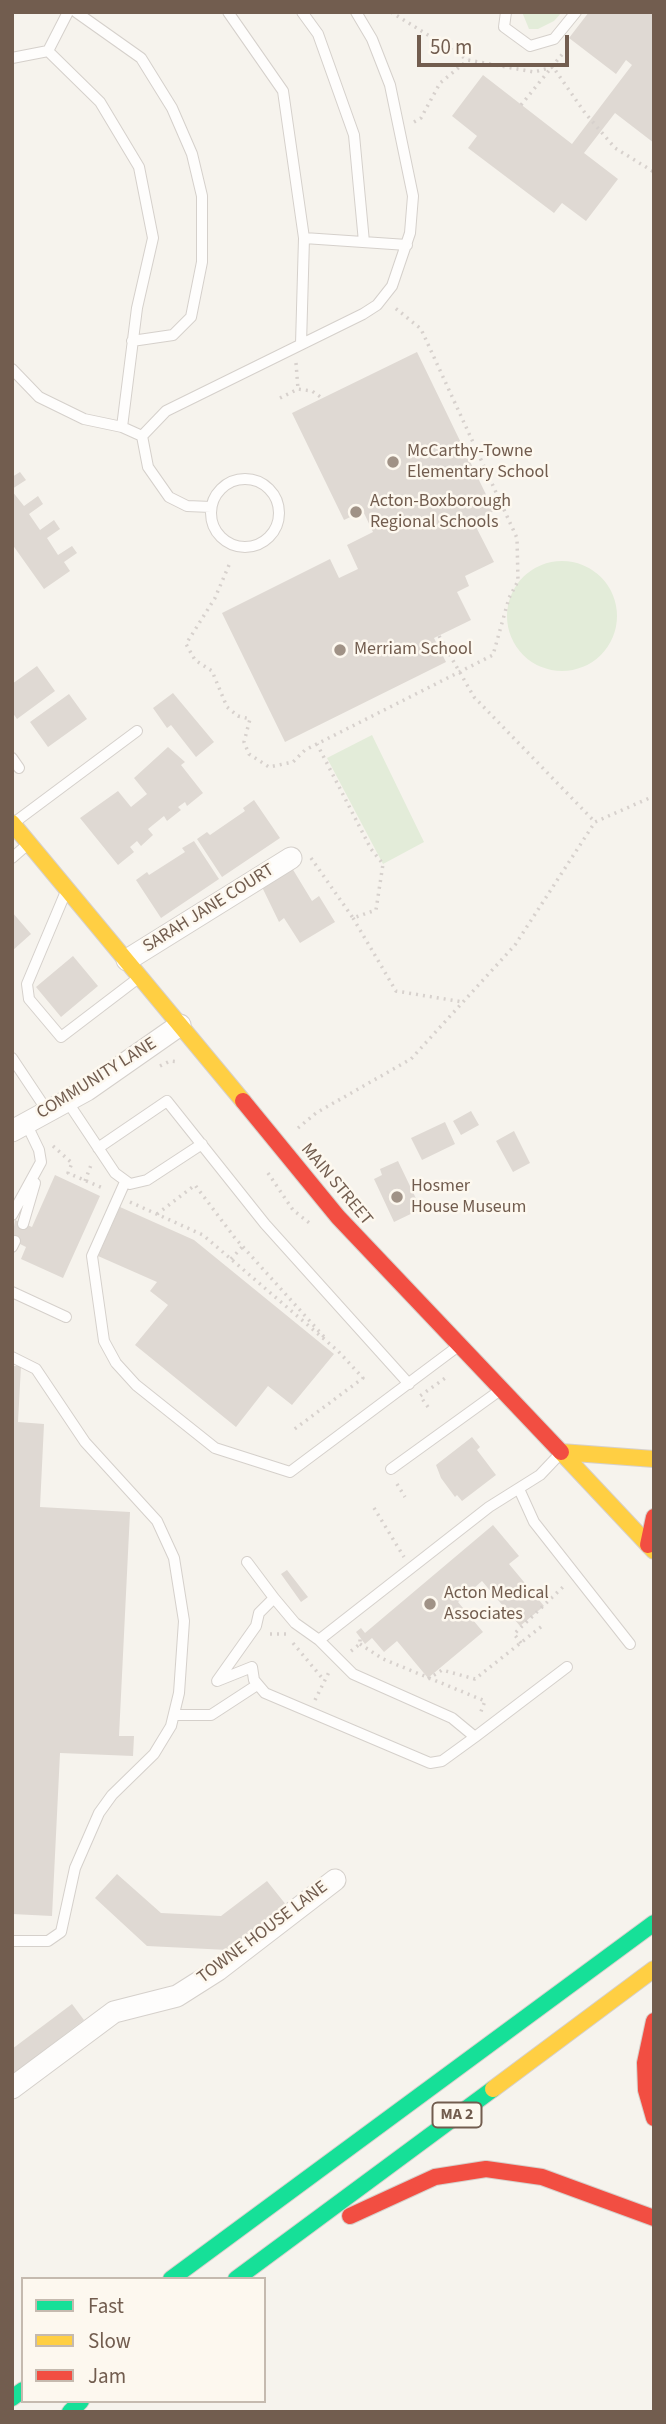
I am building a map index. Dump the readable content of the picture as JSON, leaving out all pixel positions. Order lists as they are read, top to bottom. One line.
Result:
{"streets":{"main road":["MAIN STREET","MA 2"],"street":["SARAH JANE COURT","COMMUNITY LANE","TOWNE HOUSE LANE"]},"crossings":[["SARAH JANE COURT","MAIN STREET"],["COMMUNITY LANE","MAIN STREET"]],"places":["McCarthy-Towne Elementary School","Acton-Boxborough Regional Schools","Merriam School","Hosmer House Museum","Acton Medical Associates"],"legend":["Fast","Slow","Jam"],"scale_bar":"50 m"}
